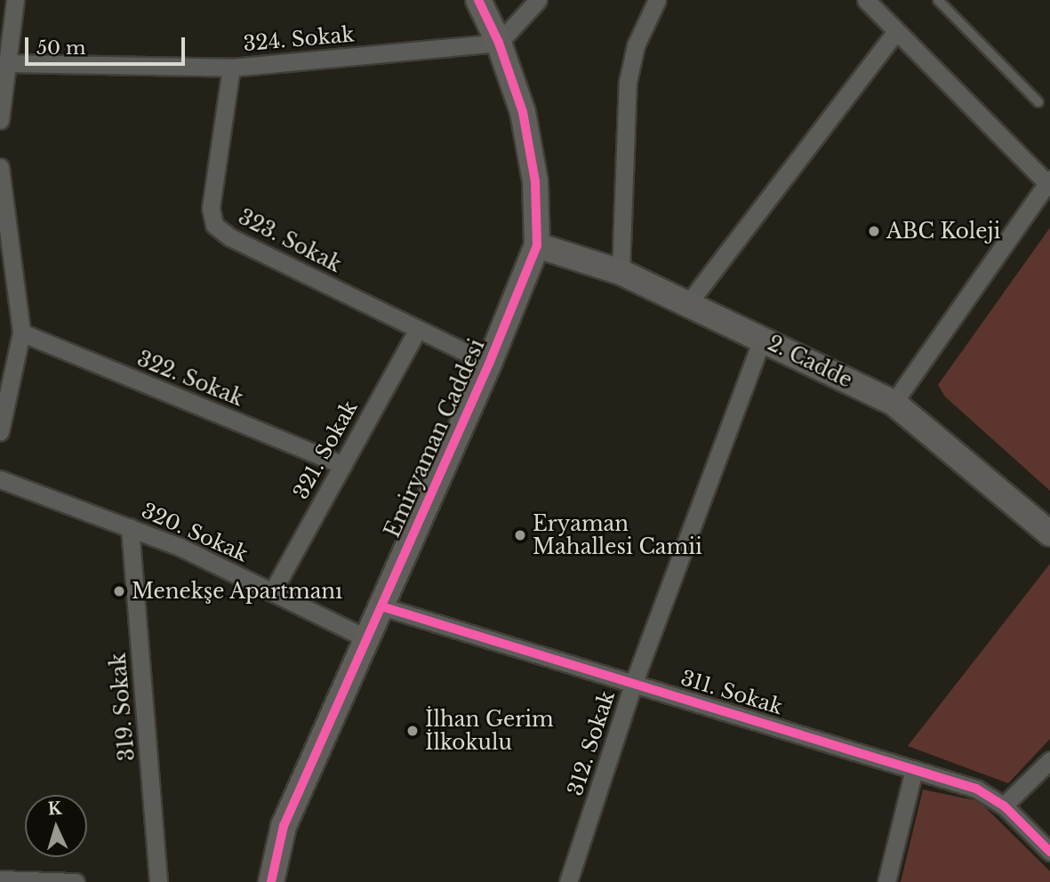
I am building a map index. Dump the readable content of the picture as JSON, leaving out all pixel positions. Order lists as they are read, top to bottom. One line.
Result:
{"streets":{"street":["324. Sokak","323. Sokak","2. Cadde","322. Sokak","Emiryaman Caddesi","321. Sokak","320. Sokak","311. Sokak","319. Sokak","312. Sokak"]},"crossings":[["324. Sokak","323. Sokak"],["324. Sokak","Emiryaman Caddesi"],["323. Sokak","Emiryaman Caddesi"],["323. Sokak","321. Sokak"],["2. Cadde","Emiryaman Caddesi"],["2. Cadde","312. Sokak"],["322. Sokak","321. Sokak"],["Emiryaman Caddesi","320. Sokak"],["Emiryaman Caddesi","311. Sokak"],["321. Sokak","320. Sokak"],["320. Sokak","319. Sokak"],["311. Sokak","312. Sokak"]],"places":["ABC Koleji","Eryaman Mahallesi Camii","Menekşe Apartmanı","İlhan Gerim İlkokulu"],"scale_bar":"50 m","north":"top"}
